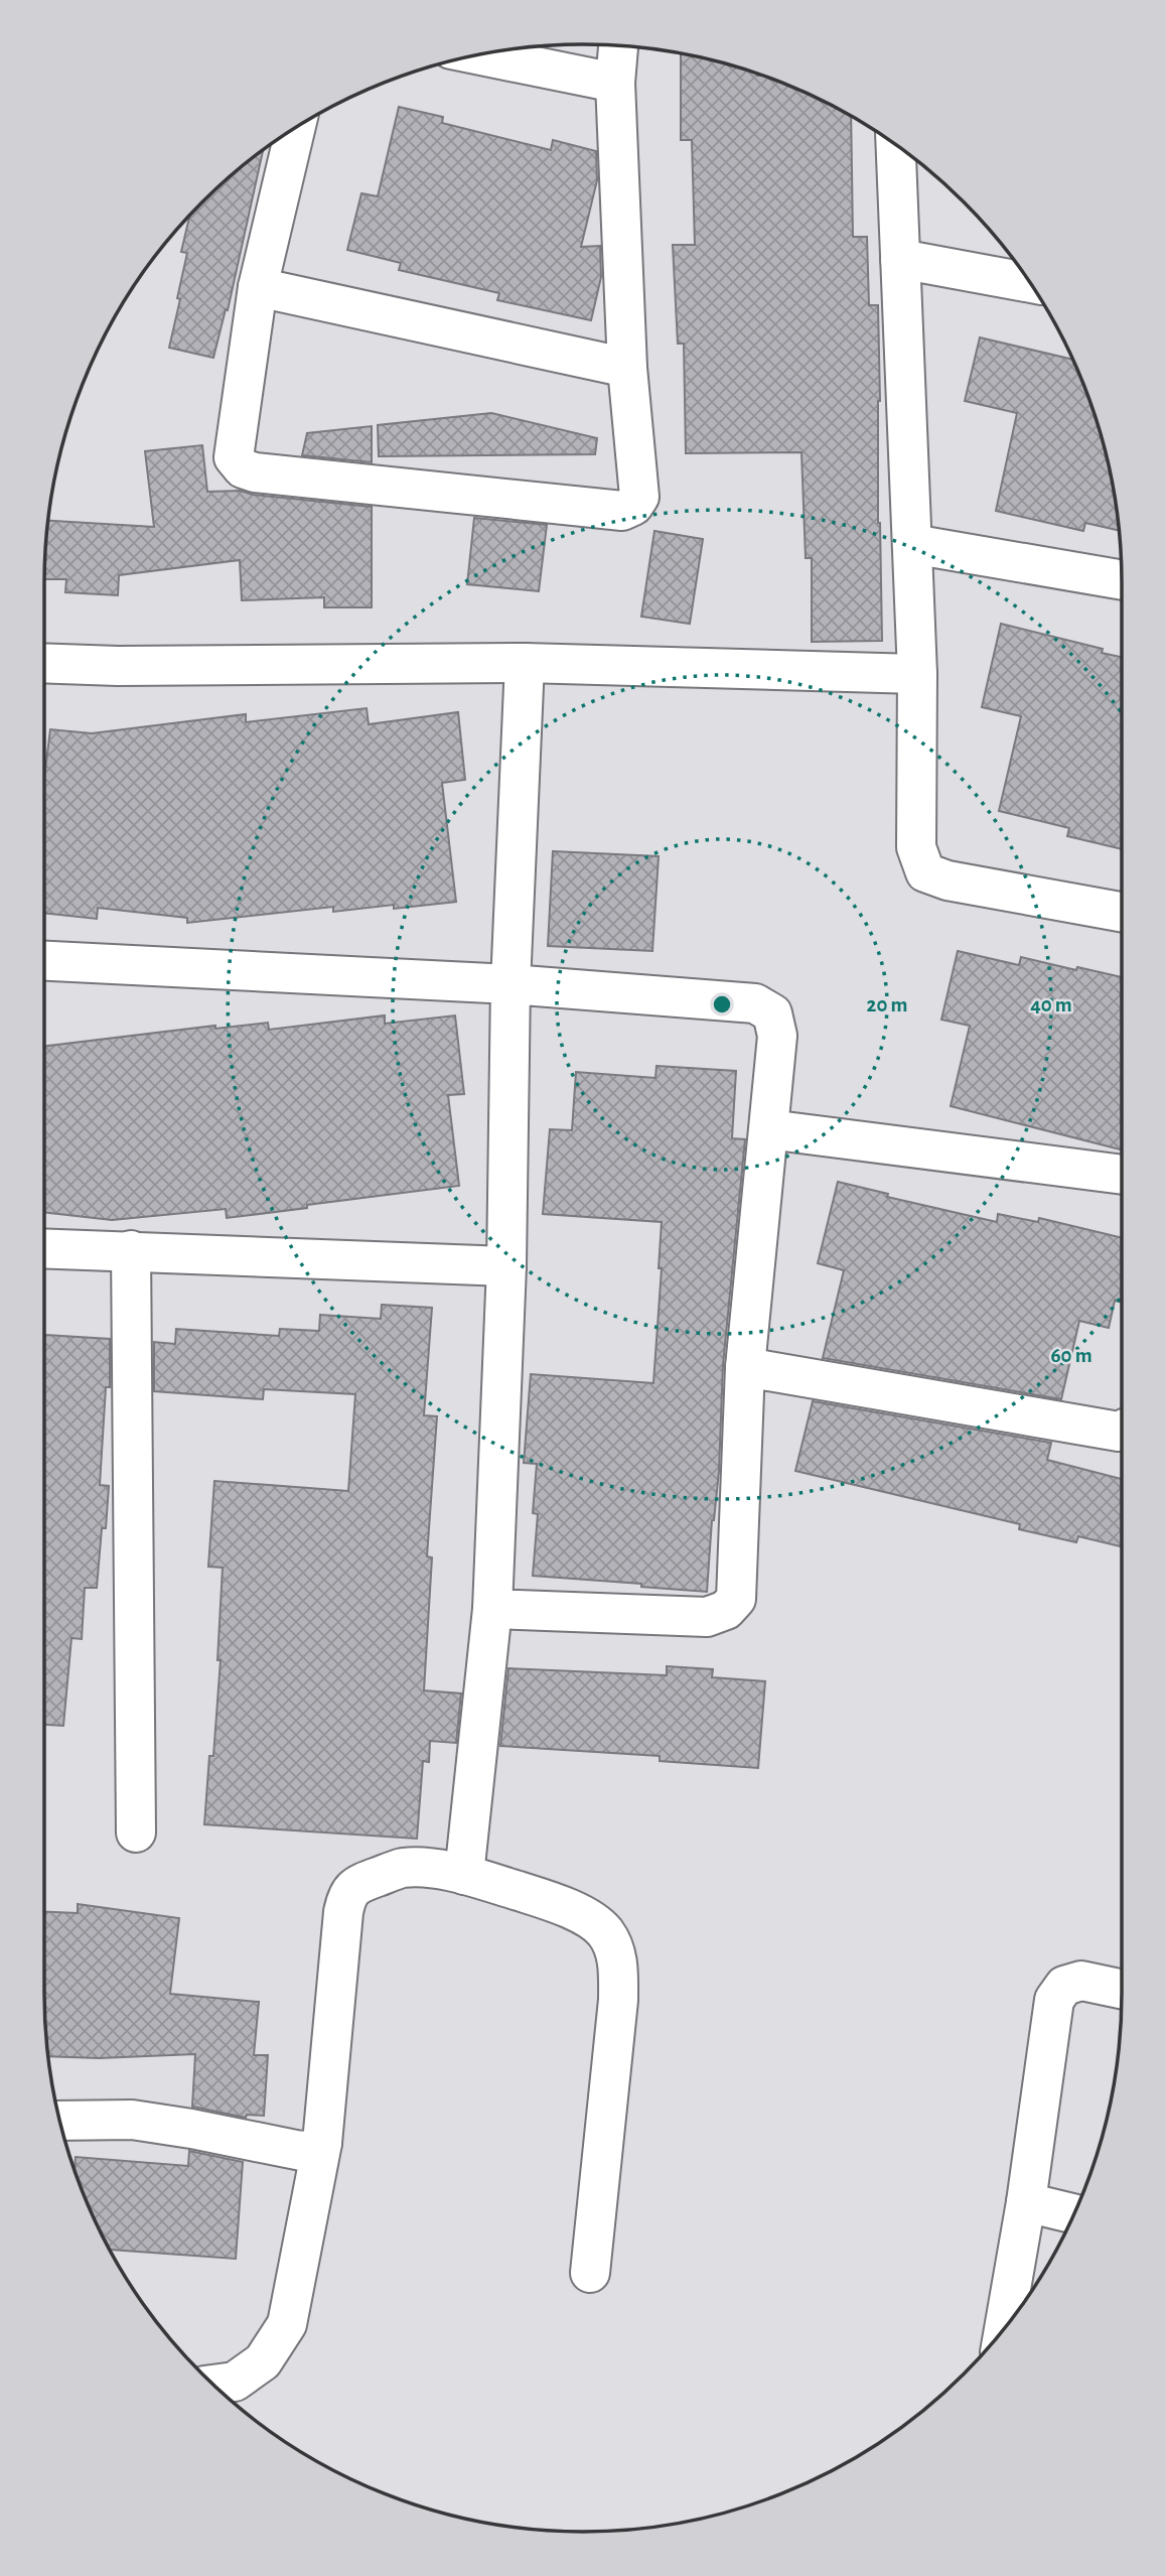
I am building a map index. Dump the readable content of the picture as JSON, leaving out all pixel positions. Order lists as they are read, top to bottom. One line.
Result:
{"rings":["20 m","40 m","60 m"]}
